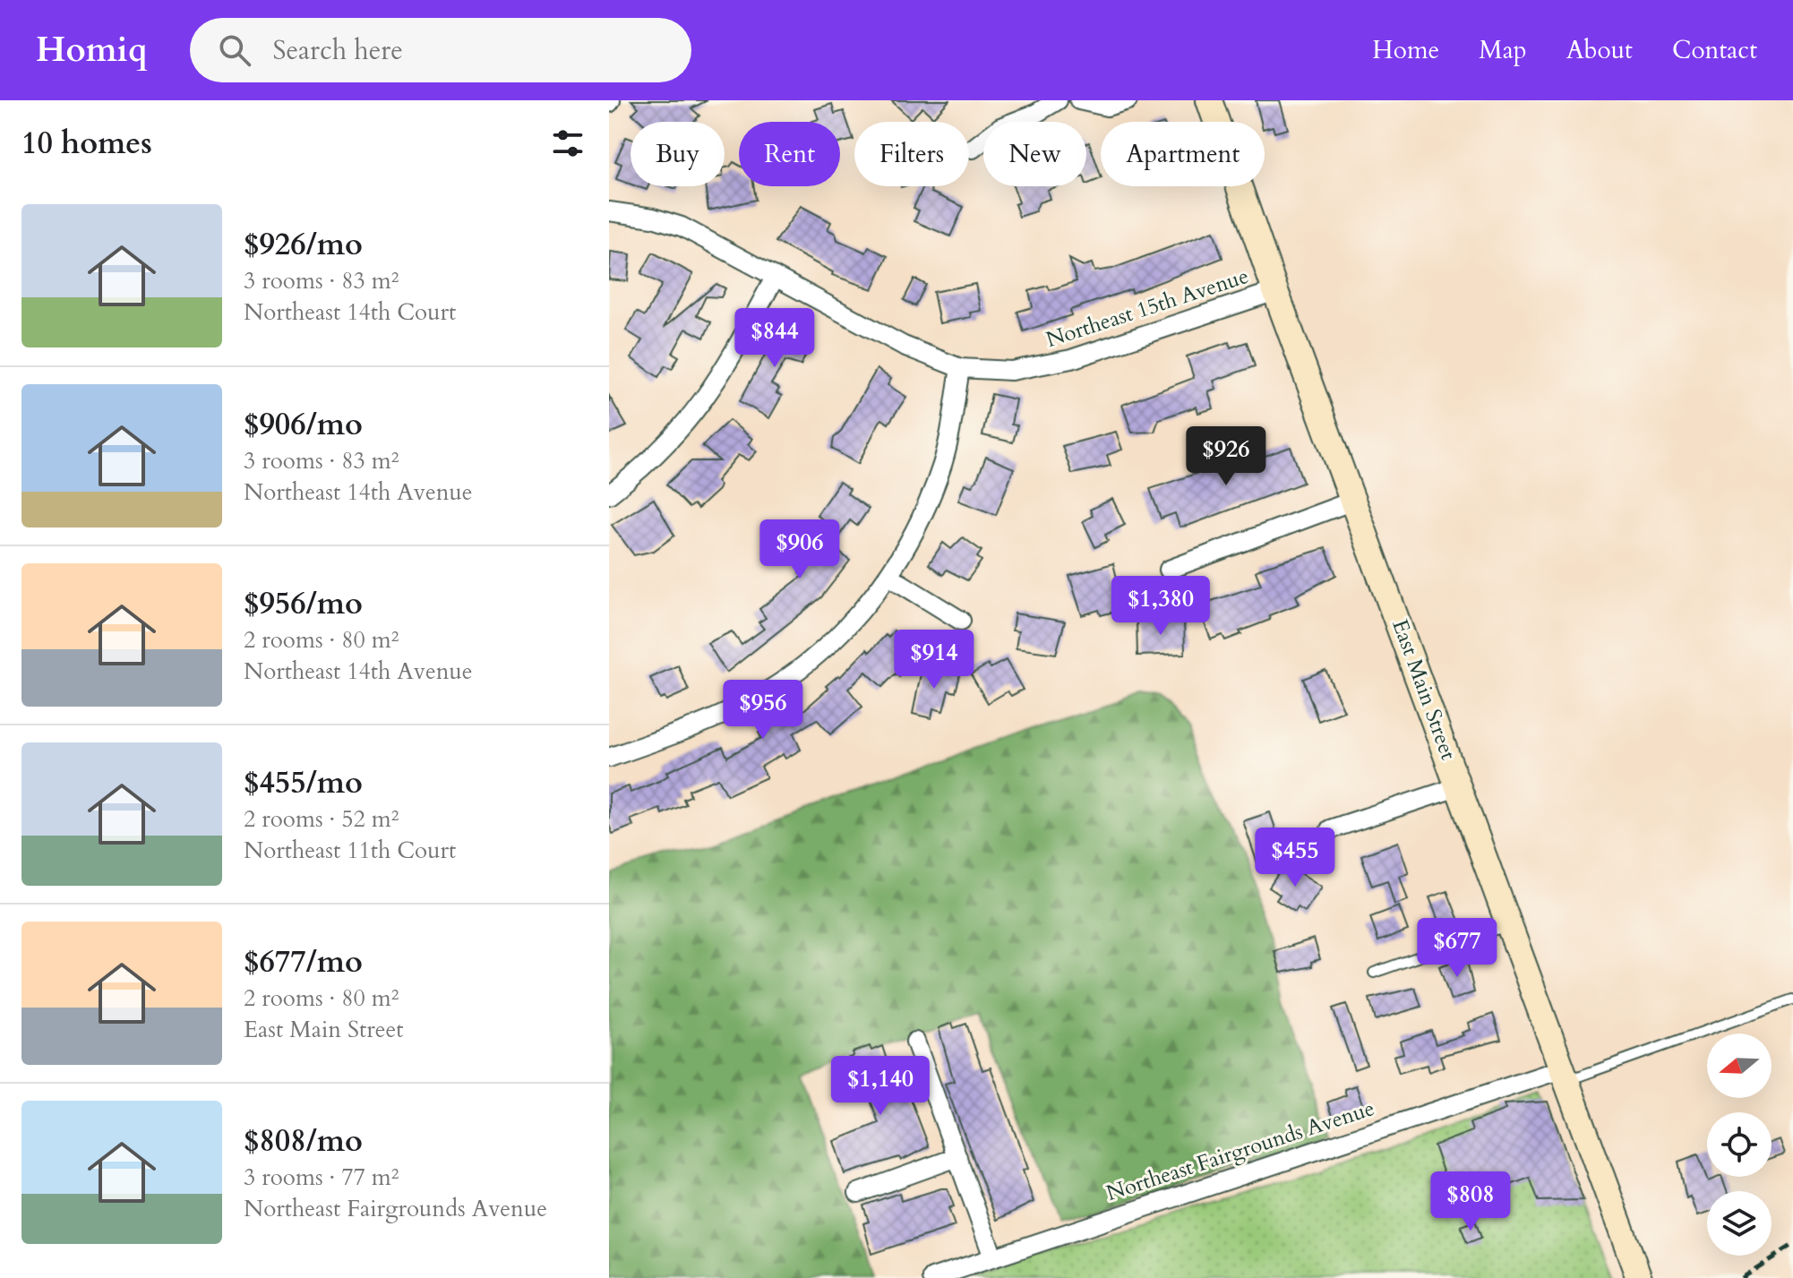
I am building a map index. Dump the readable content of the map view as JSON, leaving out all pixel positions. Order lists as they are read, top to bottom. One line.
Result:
{"streets":{"main road":["East Main Street"],"street":["Northeast 15th Avenue","Northeast Fairgrounds Avenue"]},"crossings":[["Northeast 15th Avenue","East Main Street"],["East Main Street","Northeast Fairgrounds Avenue"]],"north":"left","page":{"header":"Homiq","search":"Search here","nav":["Home","Map","About","Contact"],"heading":"10 homes","chip":["Buy","Rent","Filters","New","Apartment"],"list":[{"name":"$926/mo","note":"3 rooms · 83 m² · Northeast 14th Court"},{"name":"$906/mo","note":"3 rooms · 83 m² · Northeast 14th Avenue"},{"name":"$956/mo","note":"2 rooms · 80 m² · Northeast 14th Avenue"},{"name":"$455/mo","note":"2 rooms · 52 m² · Northeast 11th Court"},{"name":"$677/mo","note":"2 rooms · 80 m² · East Main Street"},{"name":"$808/mo","note":"3 rooms · 77 m² · Northeast Fairgrounds Avenue"}],"price":["$844","$926","$906","$1,380","$914","$956","$455","$677","$1,140","$808"]}}
